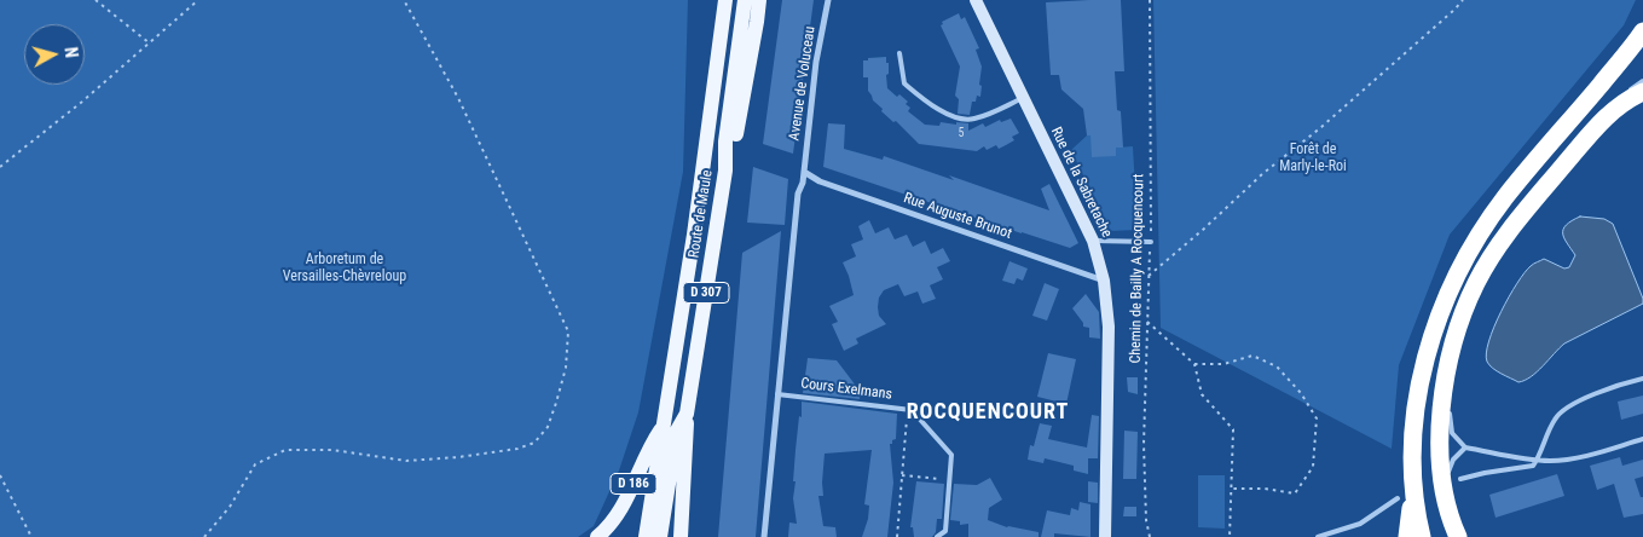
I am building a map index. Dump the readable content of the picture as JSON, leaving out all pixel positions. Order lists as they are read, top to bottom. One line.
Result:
{"streets":{"main road":["Route de Maule","D 307","D 186"],"street":["Avenue de Voluceau","Rue de la Sabretache","Rue Auguste Brunot","Cours Exelmans"],"path":["Chemin de Bailly A Rocquencourt"]},"crossings":[["Avenue de Voluceau","Rue Auguste Brunot"],["Avenue de Voluceau","Cours Exelmans"],["Rue de la Sabretache","Rue Auguste Brunot"],["Route de Maule","D 307"],["Route de Maule","D 186"],["Rue Auguste Brunot","Cours Exelmans"]],"districts":["ROCQUENCOURT"],"parks":["Forêt de Marly-le-Roi","Arboretum de Versailles-Chèvreloup"],"house_numbers":["5"],"north":"right"}
